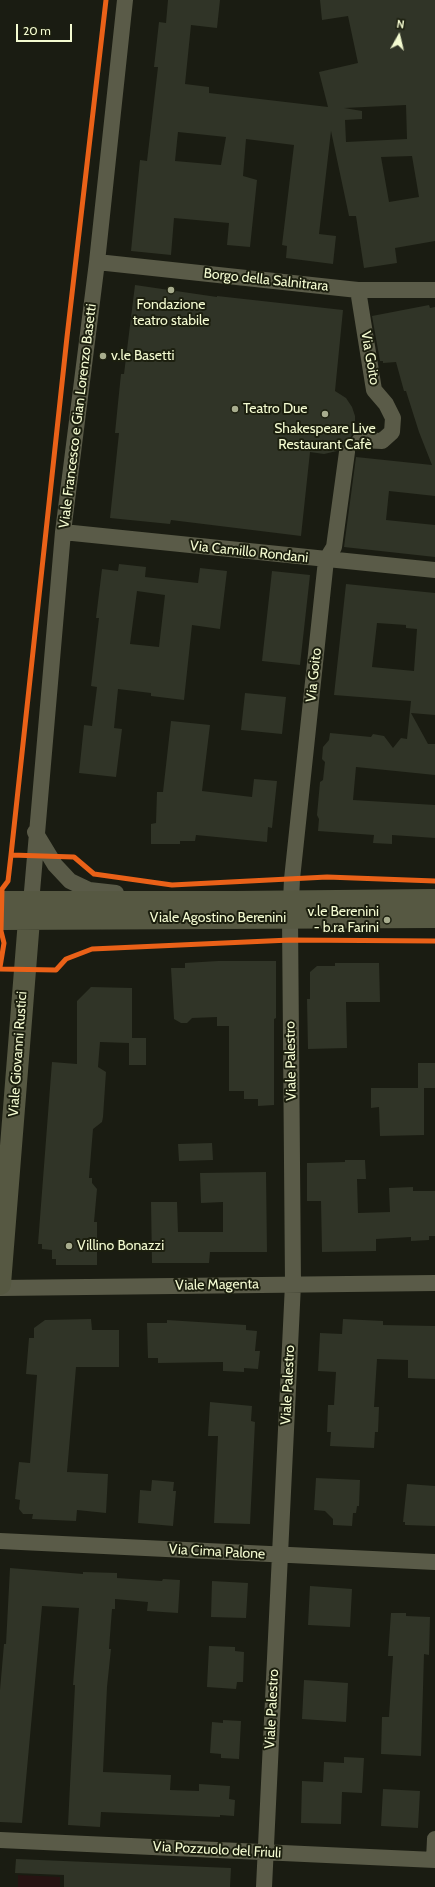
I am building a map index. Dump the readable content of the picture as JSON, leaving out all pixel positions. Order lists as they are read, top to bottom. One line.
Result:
{"streets":{"main road":["Viale Agostino Berenini","Viale Giovanni Rustici"],"street":["Borgo della Salnitrara","Via Goito","Viale Francesco e Gian Lorenzo Basetti","Via Camillo Rondani","Viale Palestro","Viale Magenta","Via Cima Palone","Via Pozzuolo del Friuli"]},"crossings":[["Borgo della Salnitrara","Via Goito"],["Borgo della Salnitrara","Viale Francesco e Gian Lorenzo Basetti"],["Via Goito","Via Camillo Rondani"],["Via Goito","Viale Agostino Berenini"],["Via Goito","Viale Palestro"],["Viale Francesco e Gian Lorenzo Basetti","Via Camillo Rondani"],["Viale Francesco e Gian Lorenzo Basetti","Viale Agostino Berenini"],["Viale Francesco e Gian Lorenzo Basetti","Viale Giovanni Rustici"],["Viale Agostino Berenini","Viale Giovanni Rustici"],["Viale Agostino Berenini","Viale Palestro"],["Viale Palestro","Viale Magenta"],["Viale Palestro","Via Cima Palone"],["Viale Palestro","Via Pozzuolo del Friuli"]],"places":["Fondazione teatro stabile","v.le Basetti","Teatro Due","Shakespeare Live Restaurant Cafè","v.le Berenini - b.ra Farini","Villino Bonazzi"],"scale_bar":"20 m","north":"top"}
